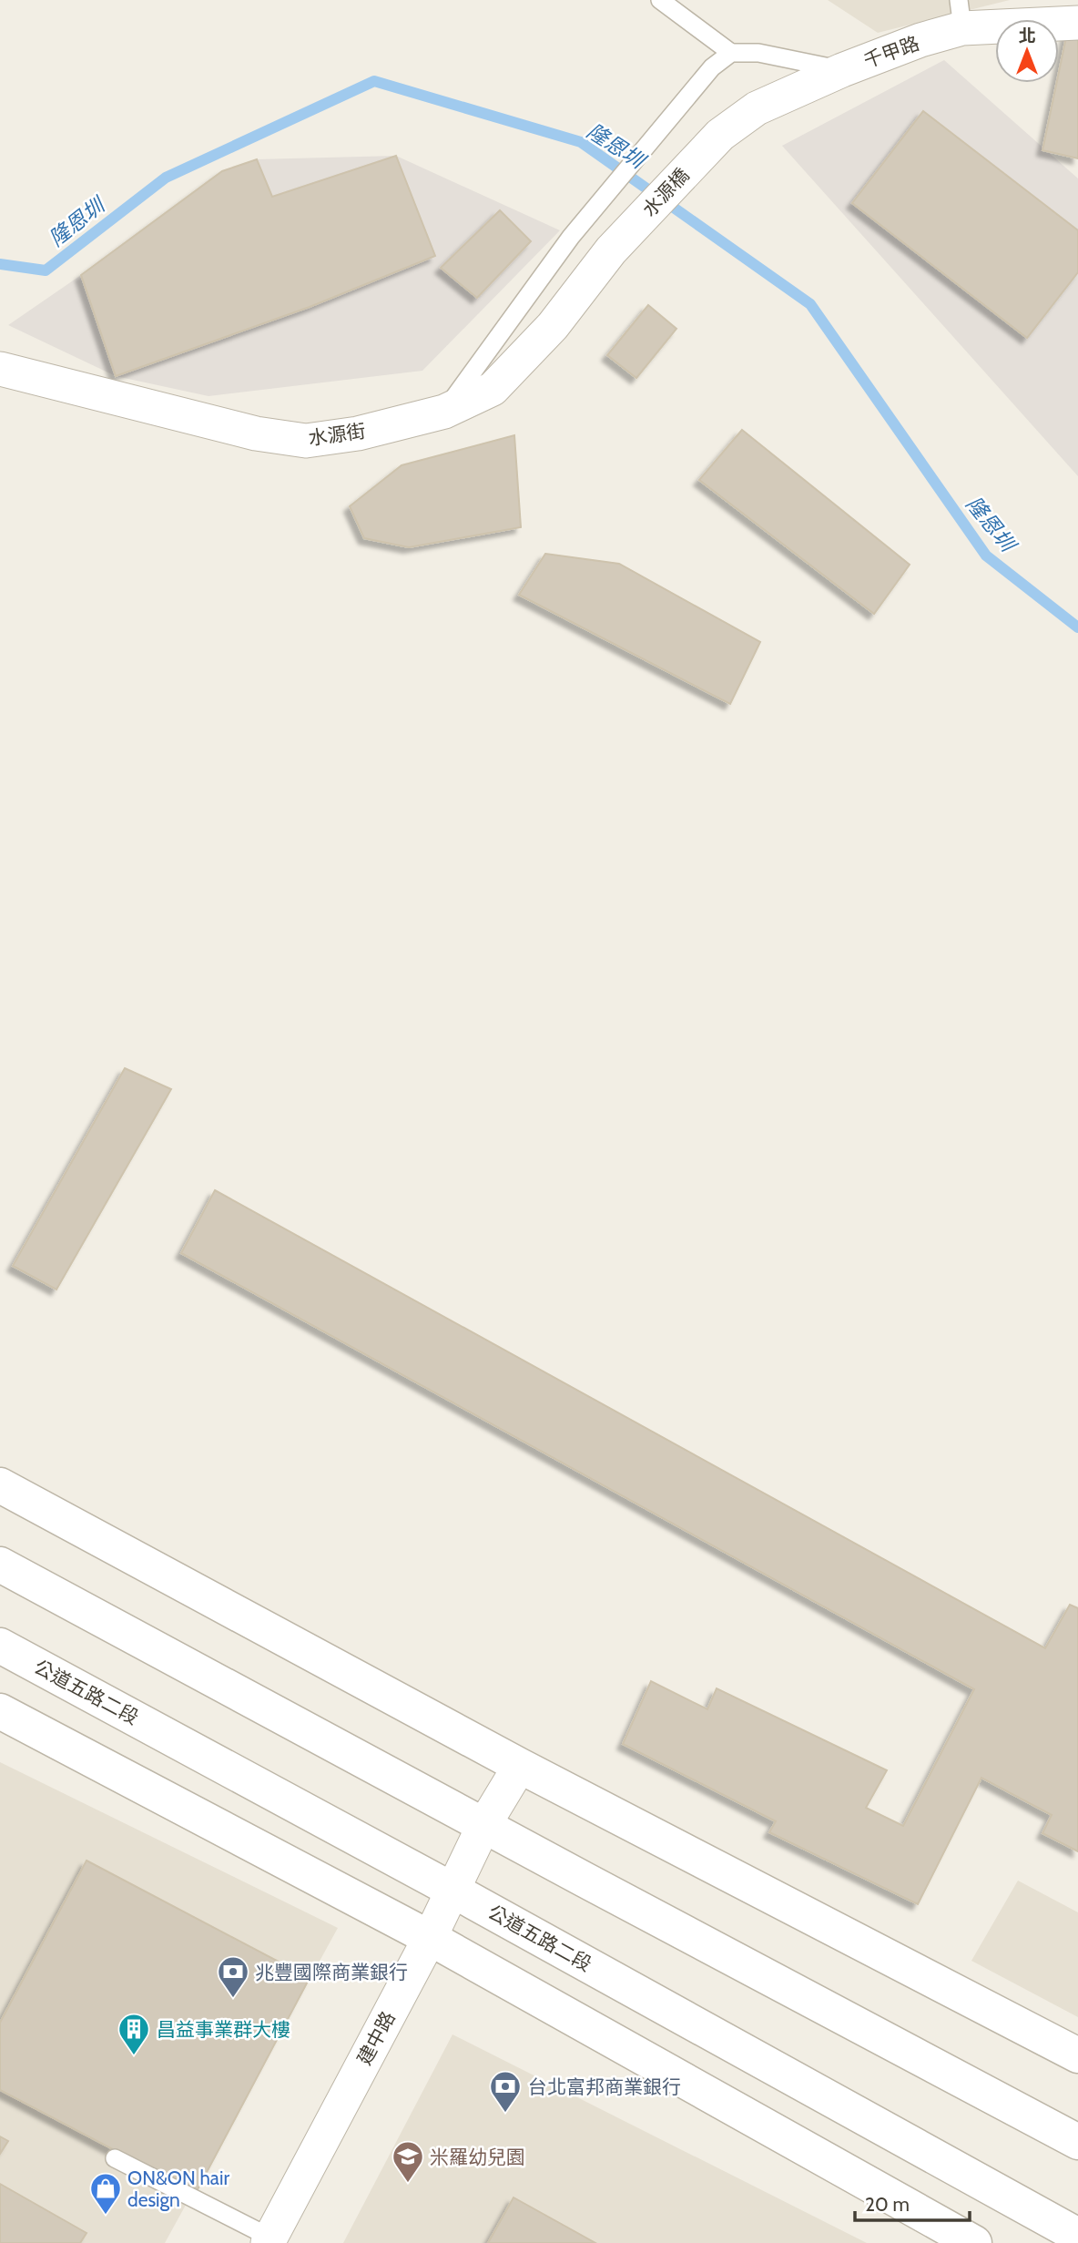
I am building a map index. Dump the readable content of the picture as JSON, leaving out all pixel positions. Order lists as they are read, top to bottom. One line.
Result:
{"streets":{"street":["千甲路","水源橋","水源街","公道五路二段","建中路"]},"crossings":[["千甲路","水源橋"],["水源橋","水源街"],["公道五路二段","建中路"]],"water":["隆恩圳"],"places":{"bank":["兆豐國際商業銀行","台北富邦商業銀行"],"building":["昌益事業群大樓"],"school or university":["米羅幼兒園"],"shop":["ON&ON hair design"]},"scale_bar":"20 m","north":"top"}
